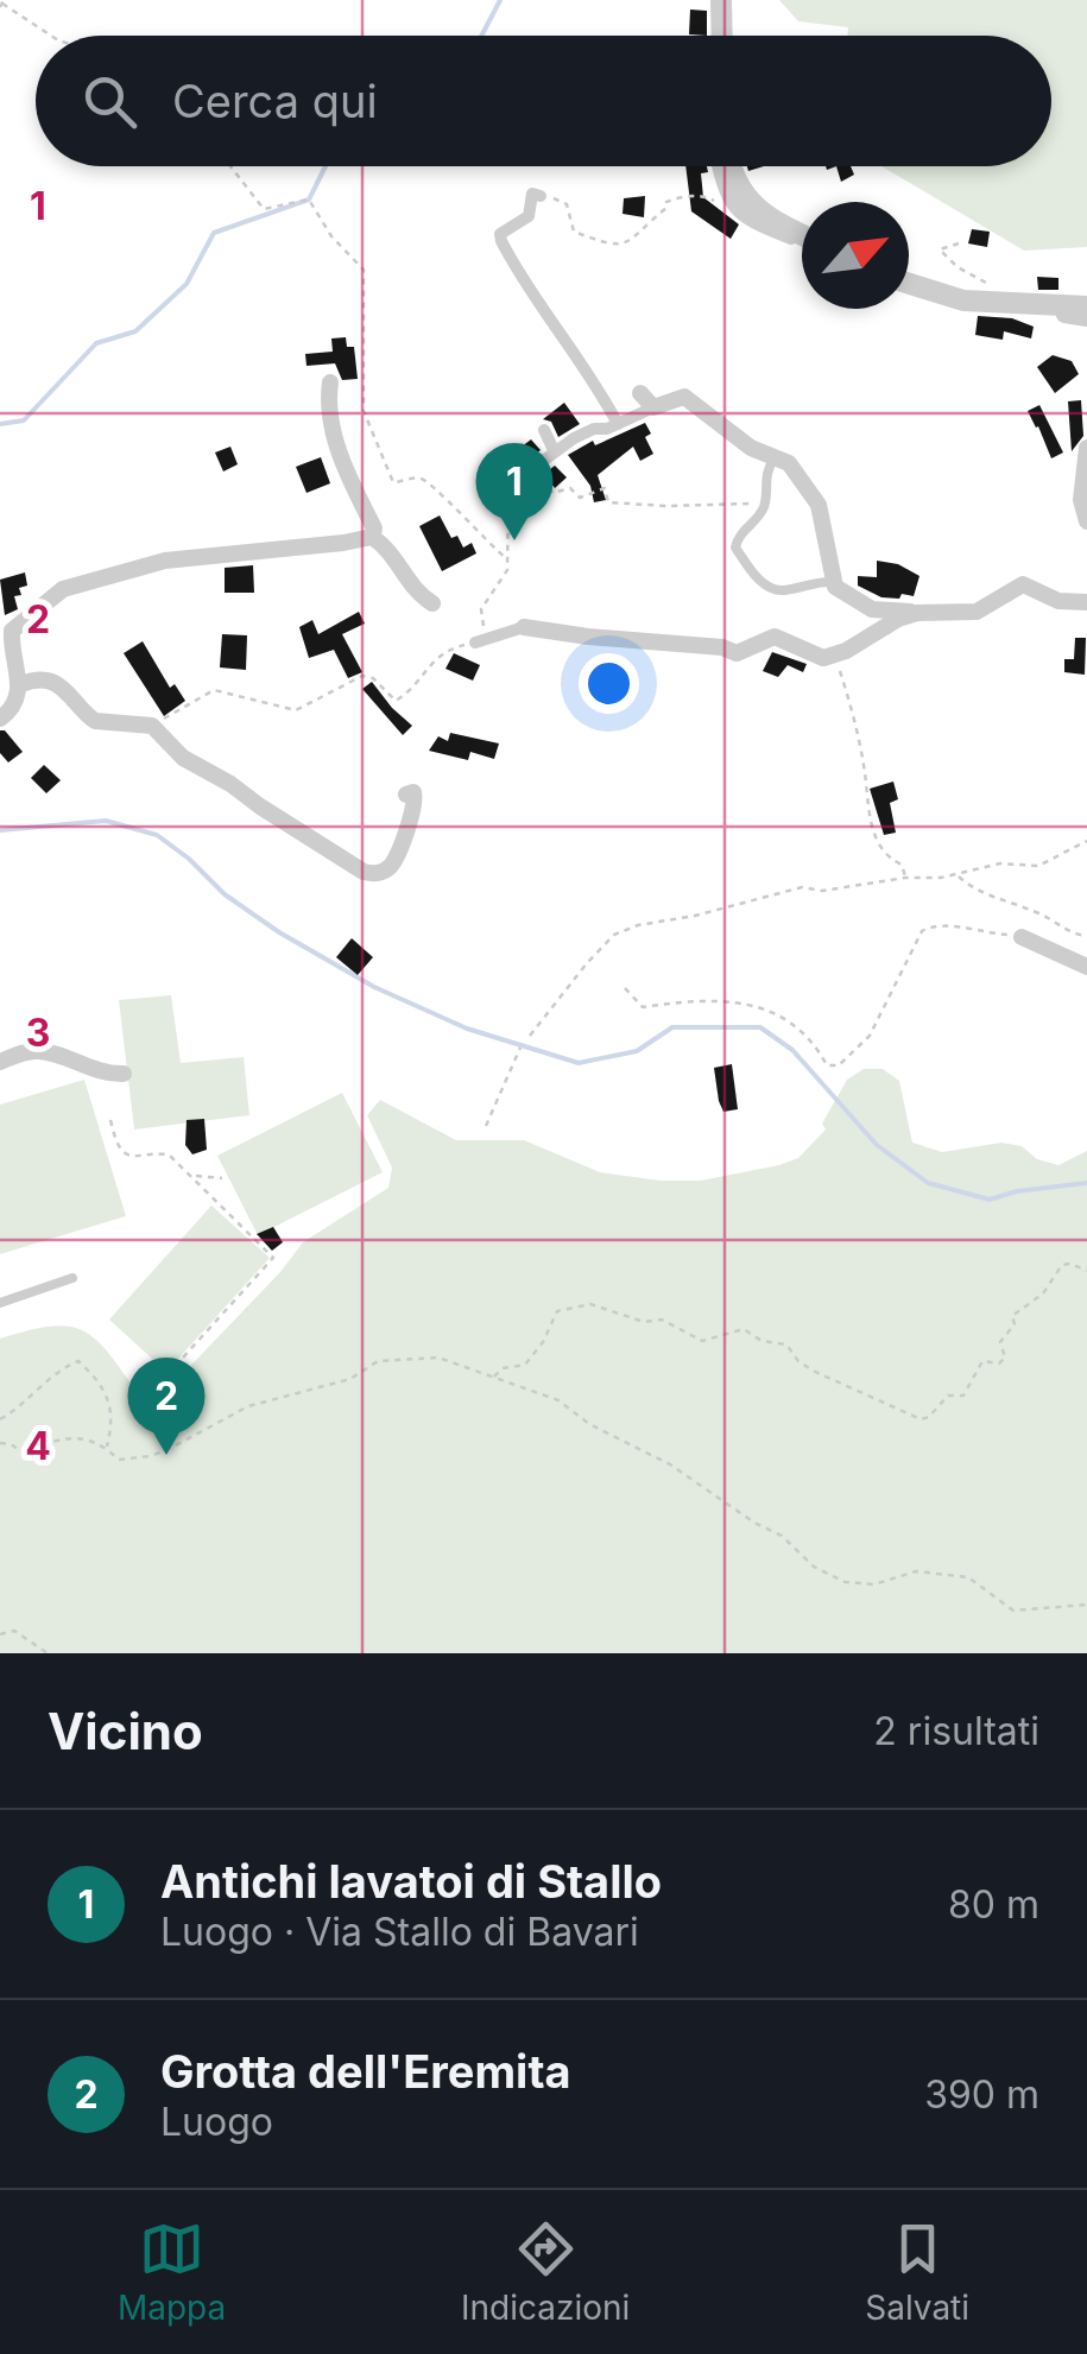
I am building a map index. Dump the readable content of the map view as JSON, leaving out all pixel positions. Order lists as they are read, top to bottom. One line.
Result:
{"north":"top right","page":{"search":"Cerca qui","pins":["1","2"],"heading":["Vicino","2 risultati"],"list":[{"mark":"1","name":"Antichi lavatoi di Stallo","note":"Luogo · Via Stallo di Bavari","value":"80 m"},{"mark":"2","name":"Grotta dell'Eremita","note":"Luogo","value":"390 m"}],"nav":["Mappa","Indicazioni","Salvati"]},"grid":{"rows":["1","2","3","4"]}}
